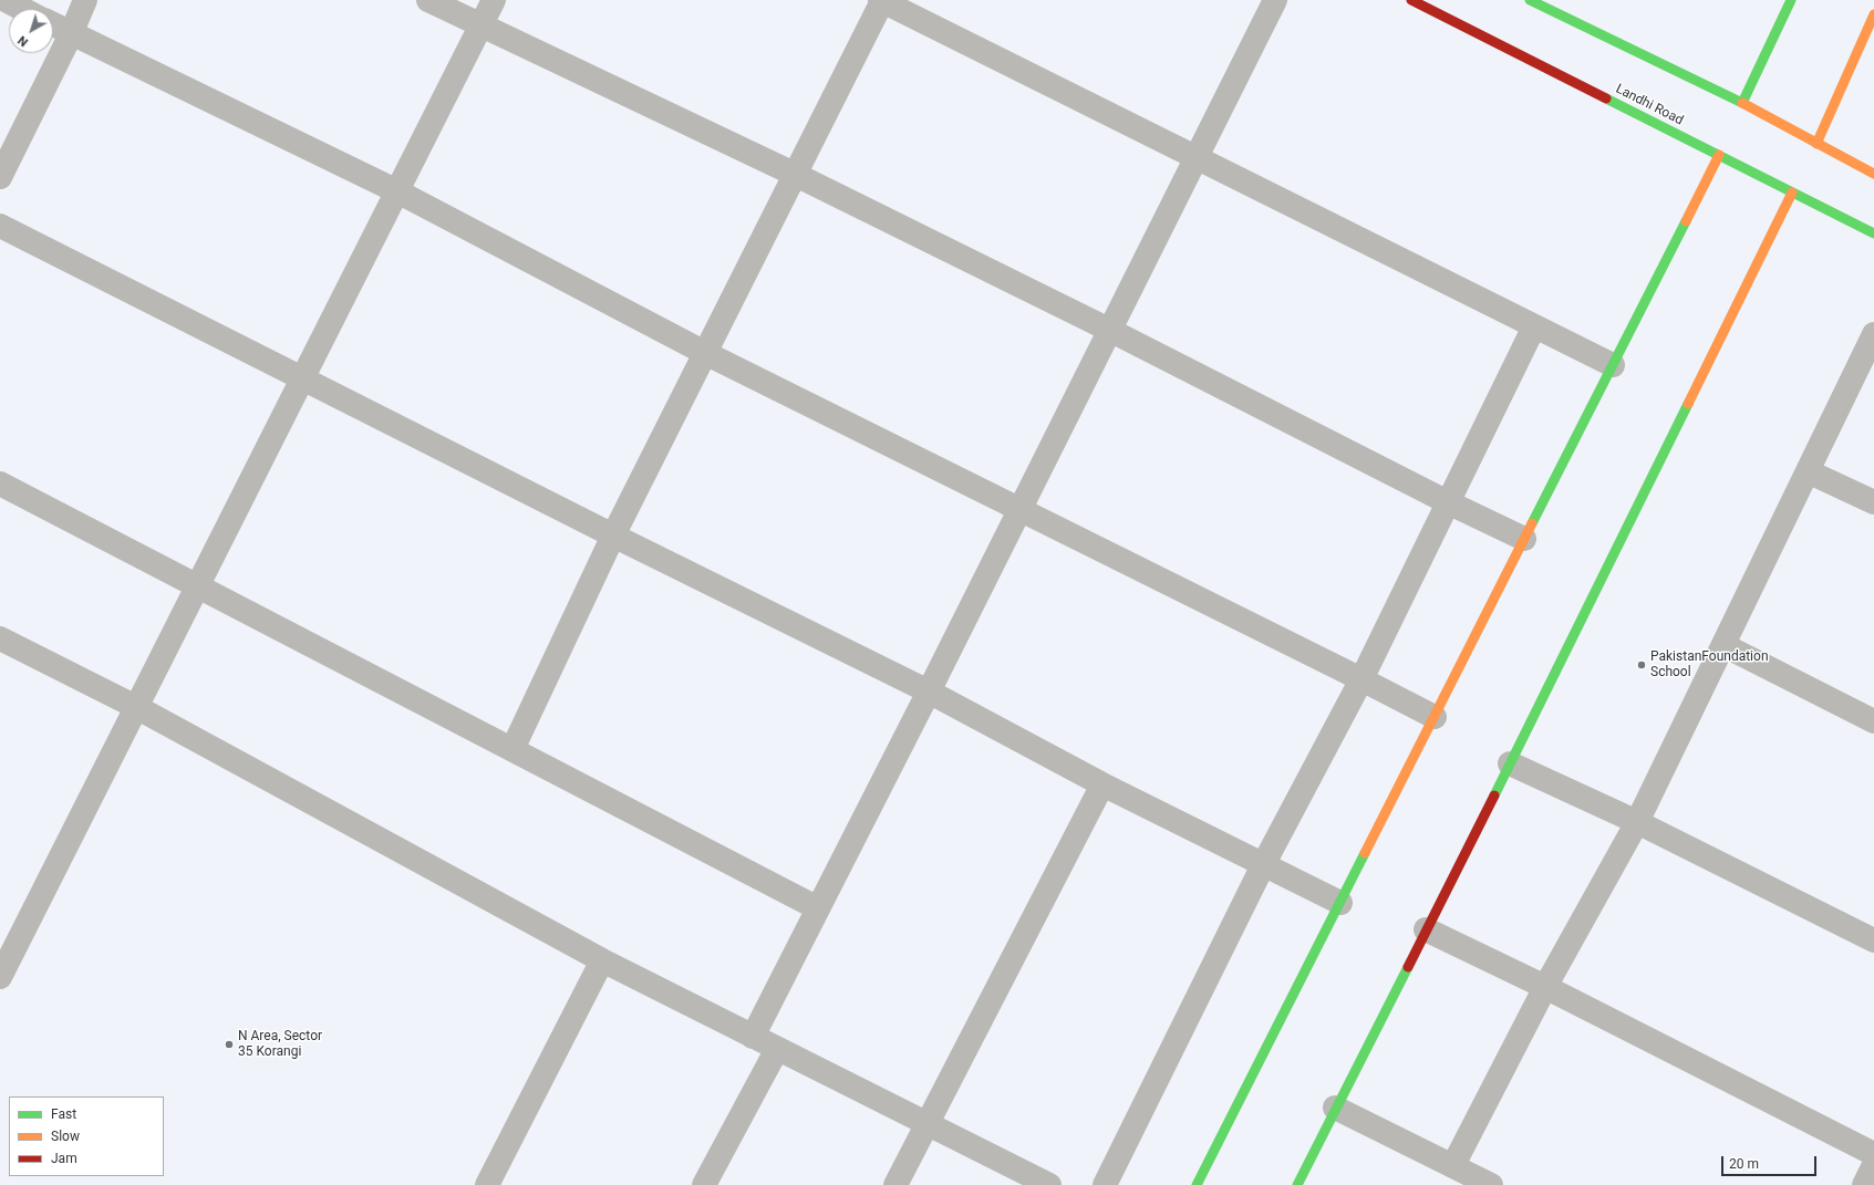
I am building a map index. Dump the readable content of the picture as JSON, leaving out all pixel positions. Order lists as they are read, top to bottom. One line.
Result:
{"streets":{"street":["Landhi Road"]},"places":["PakistanFoundation School","N Area, Sector 35 Korangi"],"legend":["Fast","Slow","Jam"],"scale_bar":"20 m","north":"bottom left"}
